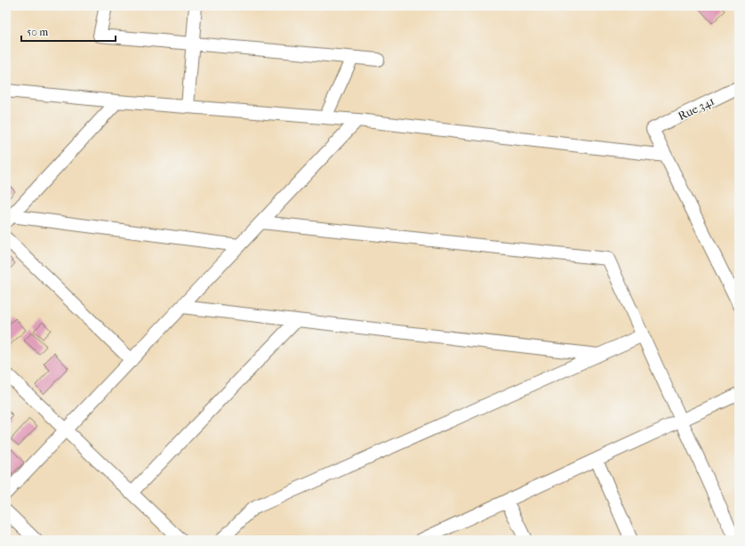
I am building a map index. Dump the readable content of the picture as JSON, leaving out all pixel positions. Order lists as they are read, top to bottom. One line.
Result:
{"streets":{"street":["Rue 341"]},"scale_bar":"50 m"}
